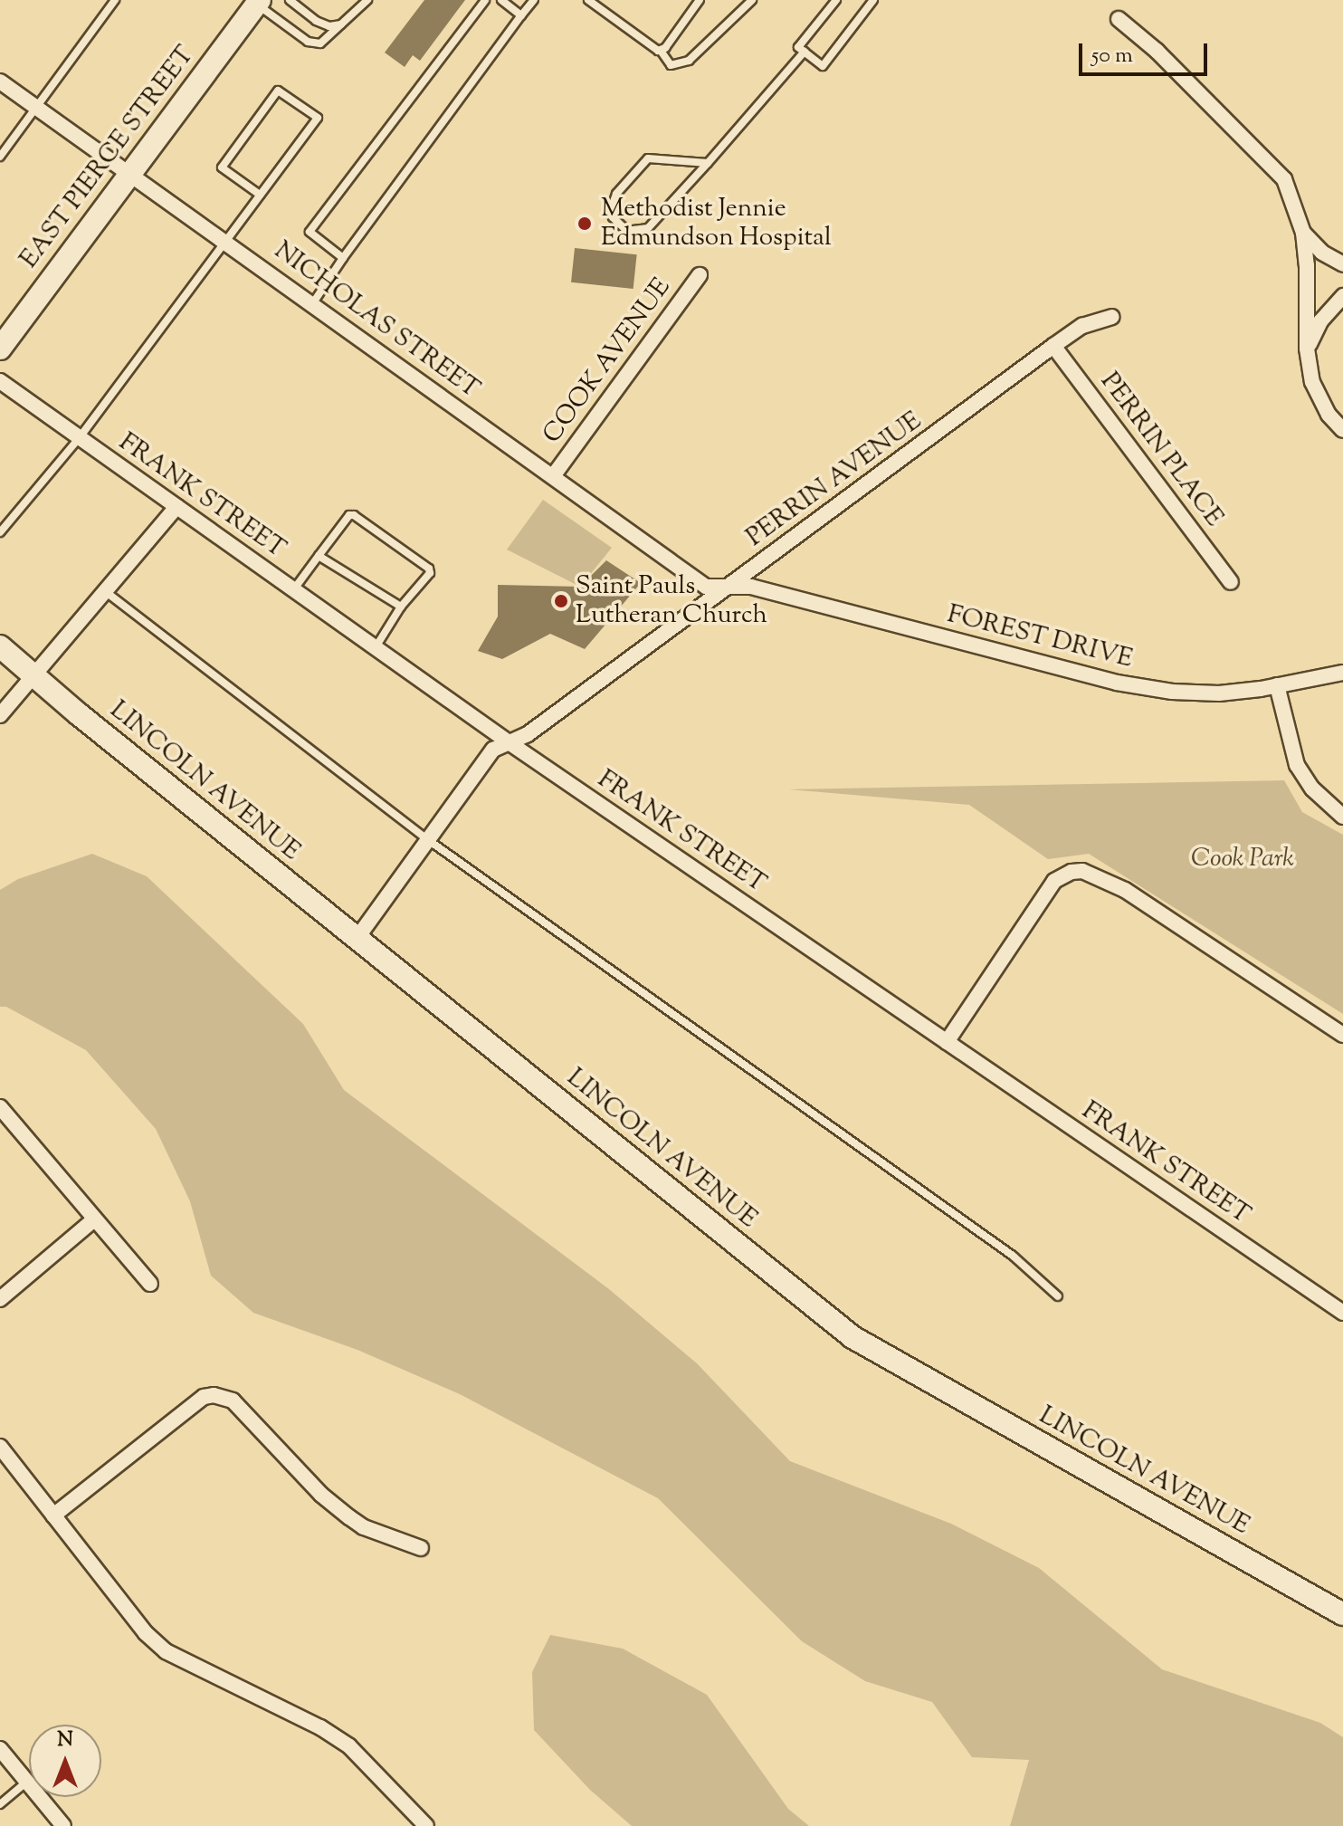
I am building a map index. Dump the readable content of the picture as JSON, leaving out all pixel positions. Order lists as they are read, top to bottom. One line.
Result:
{"streets":{"street":["EAST PIERCE STREET","NICHOLAS STREET","COOK AVENUE","PERRIN PLACE","PERRIN AVENUE","FRANK STREET","FOREST DRIVE","LINCOLN AVENUE"]},"crossings":[["EAST PIERCE STREET","NICHOLAS STREET"],["NICHOLAS STREET","COOK AVENUE"],["NICHOLAS STREET","PERRIN AVENUE"],["NICHOLAS STREET","FOREST DRIVE"],["PERRIN PLACE","PERRIN AVENUE"],["PERRIN AVENUE","FRANK STREET"],["PERRIN AVENUE","FOREST DRIVE"],["PERRIN AVENUE","LINCOLN AVENUE"]],"parks":["Cook Park"],"places":["Methodist Jennie Edmundson Hospital","Saint Pauls Lutheran Church"],"scale_bar":"50 m","north":"top"}
